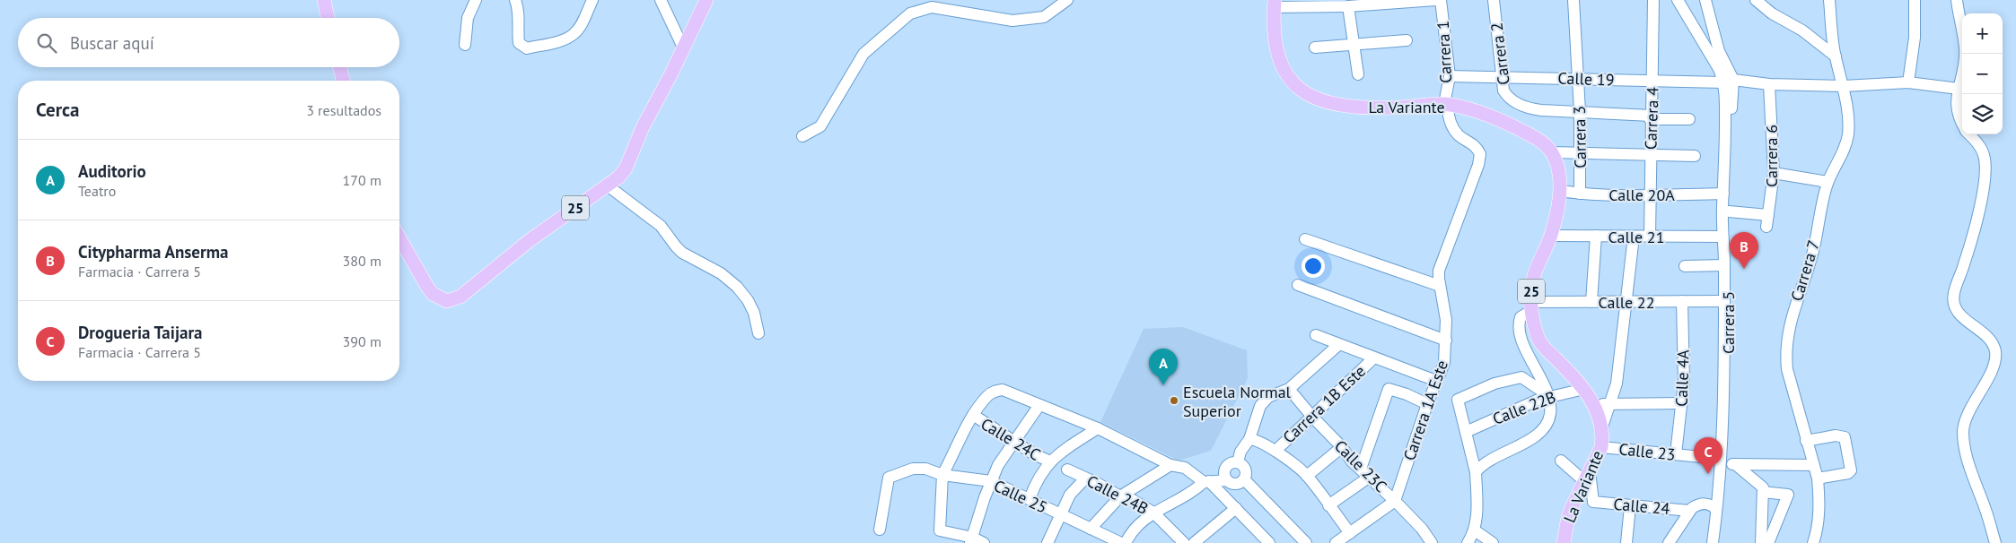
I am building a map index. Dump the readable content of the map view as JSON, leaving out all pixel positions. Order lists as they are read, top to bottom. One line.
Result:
{"streets":{"main road":["La Variante","25"],"street":["Carrera 1","Carrera 2","Calle 19","Carrera 4","Carrera 3","Carrera 6","Calle 20A","Calle 21","Carrera 7","Calle 22","Carrera 5","Calle 4A","Carrera 1B Este","Calle 22B","Carrera 1A Este","Calle 24C","Calle 23","Calle 23C","Calle 24B","Calle 25","Calle 24"]},"crossings":[["Carrera 1","Calle 19"],["Carrera 1","La Variante"],["Carrera 1","Carrera 1A Este"],["Carrera 2","Calle 19"],["Carrera 2","Carrera 3"],["Calle 19","Carrera 4"],["Calle 19","Carrera 3"],["Calle 19","Carrera 6"],["Calle 19","Carrera 7"],["Calle 19","Carrera 5"],["La Variante","Calle 20A"],["La Variante","Calle 21"],["La Variante","Calle 22"],["La Variante","Calle 22B"],["La Variante","Carrera 1A Este"],["La Variante","Calle 23"],["La Variante","Calle 24"],["Carrera 4","Calle 20A"],["Carrera 4","Calle 21"],["Carrera 3","Calle 20A"],["Carrera 6","Carrera 5"],["Calle 20A","Carrera 5"],["Calle 21","Carrera 5"],["Carrera 7","Calle 23"],["Calle 22","Carrera 5"],["Calle 22","Calle 4A"],["Carrera 5","Calle 23"],["Carrera 5","Calle 24"],["Calle 4A","Calle 23"],["Carrera 1B Este","Calle 23C"],["Carrera 1A Este","Calle 23C"]],"places":["Escuela Normal Superior"],"page":{"map_buttons":["+","−"],"search":"Buscar aquí","heading":["Cerca","3 resultados"],"list":[{"mark":"A","name":"Auditorio","note":"Teatro","value":"170 m"},{"mark":"B","name":"Citypharma Anserma","note":"Farmacia · Carrera 5","value":"380 m"},{"mark":"C","name":"Drogueria Taijara","note":"Farmacia · Carrera 5","value":"390 m"}],"pins":["B","A","C"]}}
